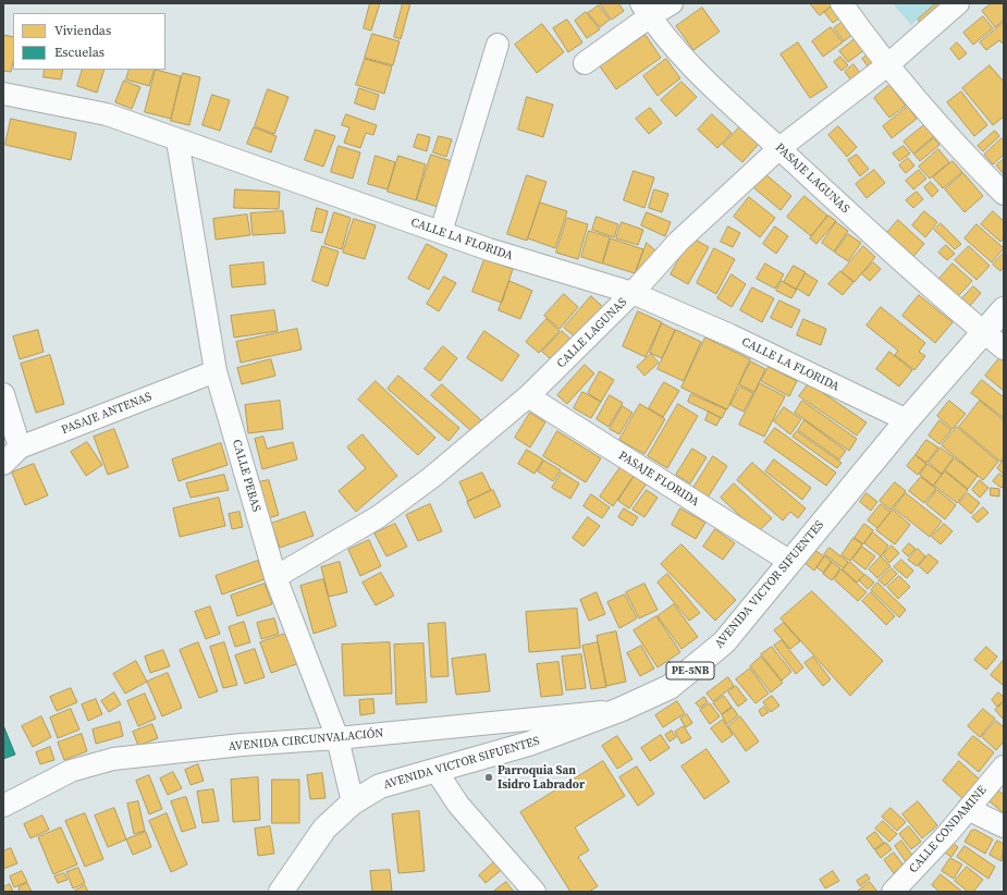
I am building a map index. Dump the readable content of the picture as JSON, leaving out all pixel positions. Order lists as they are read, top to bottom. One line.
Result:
{"streets":{"highway":["AVENIDA VICTOR SIFUENTES","PE-5NB"],"street":["PASAJE LAGUNAS","CALLE LA FLORIDA","CALLE LAGUNAS","PASAJE ANTENAS","CALLE PEBAS","PASAJE FLORIDA","AVENIDA CIRCUNVALACIÓN","CALLE CONDAMINE"]},"crossings":[["PASAJE LAGUNAS","CALLE LAGUNAS"],["PASAJE LAGUNAS","AVENIDA VICTOR SIFUENTES"],["CALLE LA FLORIDA","CALLE LAGUNAS"],["CALLE LA FLORIDA","CALLE PEBAS"],["CALLE LA FLORIDA","AVENIDA VICTOR SIFUENTES"],["CALLE LAGUNAS","CALLE PEBAS"],["CALLE LAGUNAS","PASAJE FLORIDA"],["PASAJE ANTENAS","CALLE PEBAS"],["CALLE PEBAS","AVENIDA VICTOR SIFUENTES"],["CALLE PEBAS","AVENIDA CIRCUNVALACIÓN"],["PASAJE FLORIDA","AVENIDA VICTOR SIFUENTES"],["AVENIDA VICTOR SIFUENTES","AVENIDA CIRCUNVALACIÓN"]],"places":["Parroquia San Isidro Labrador"],"legend":["Viviendas","Escuelas"]}
